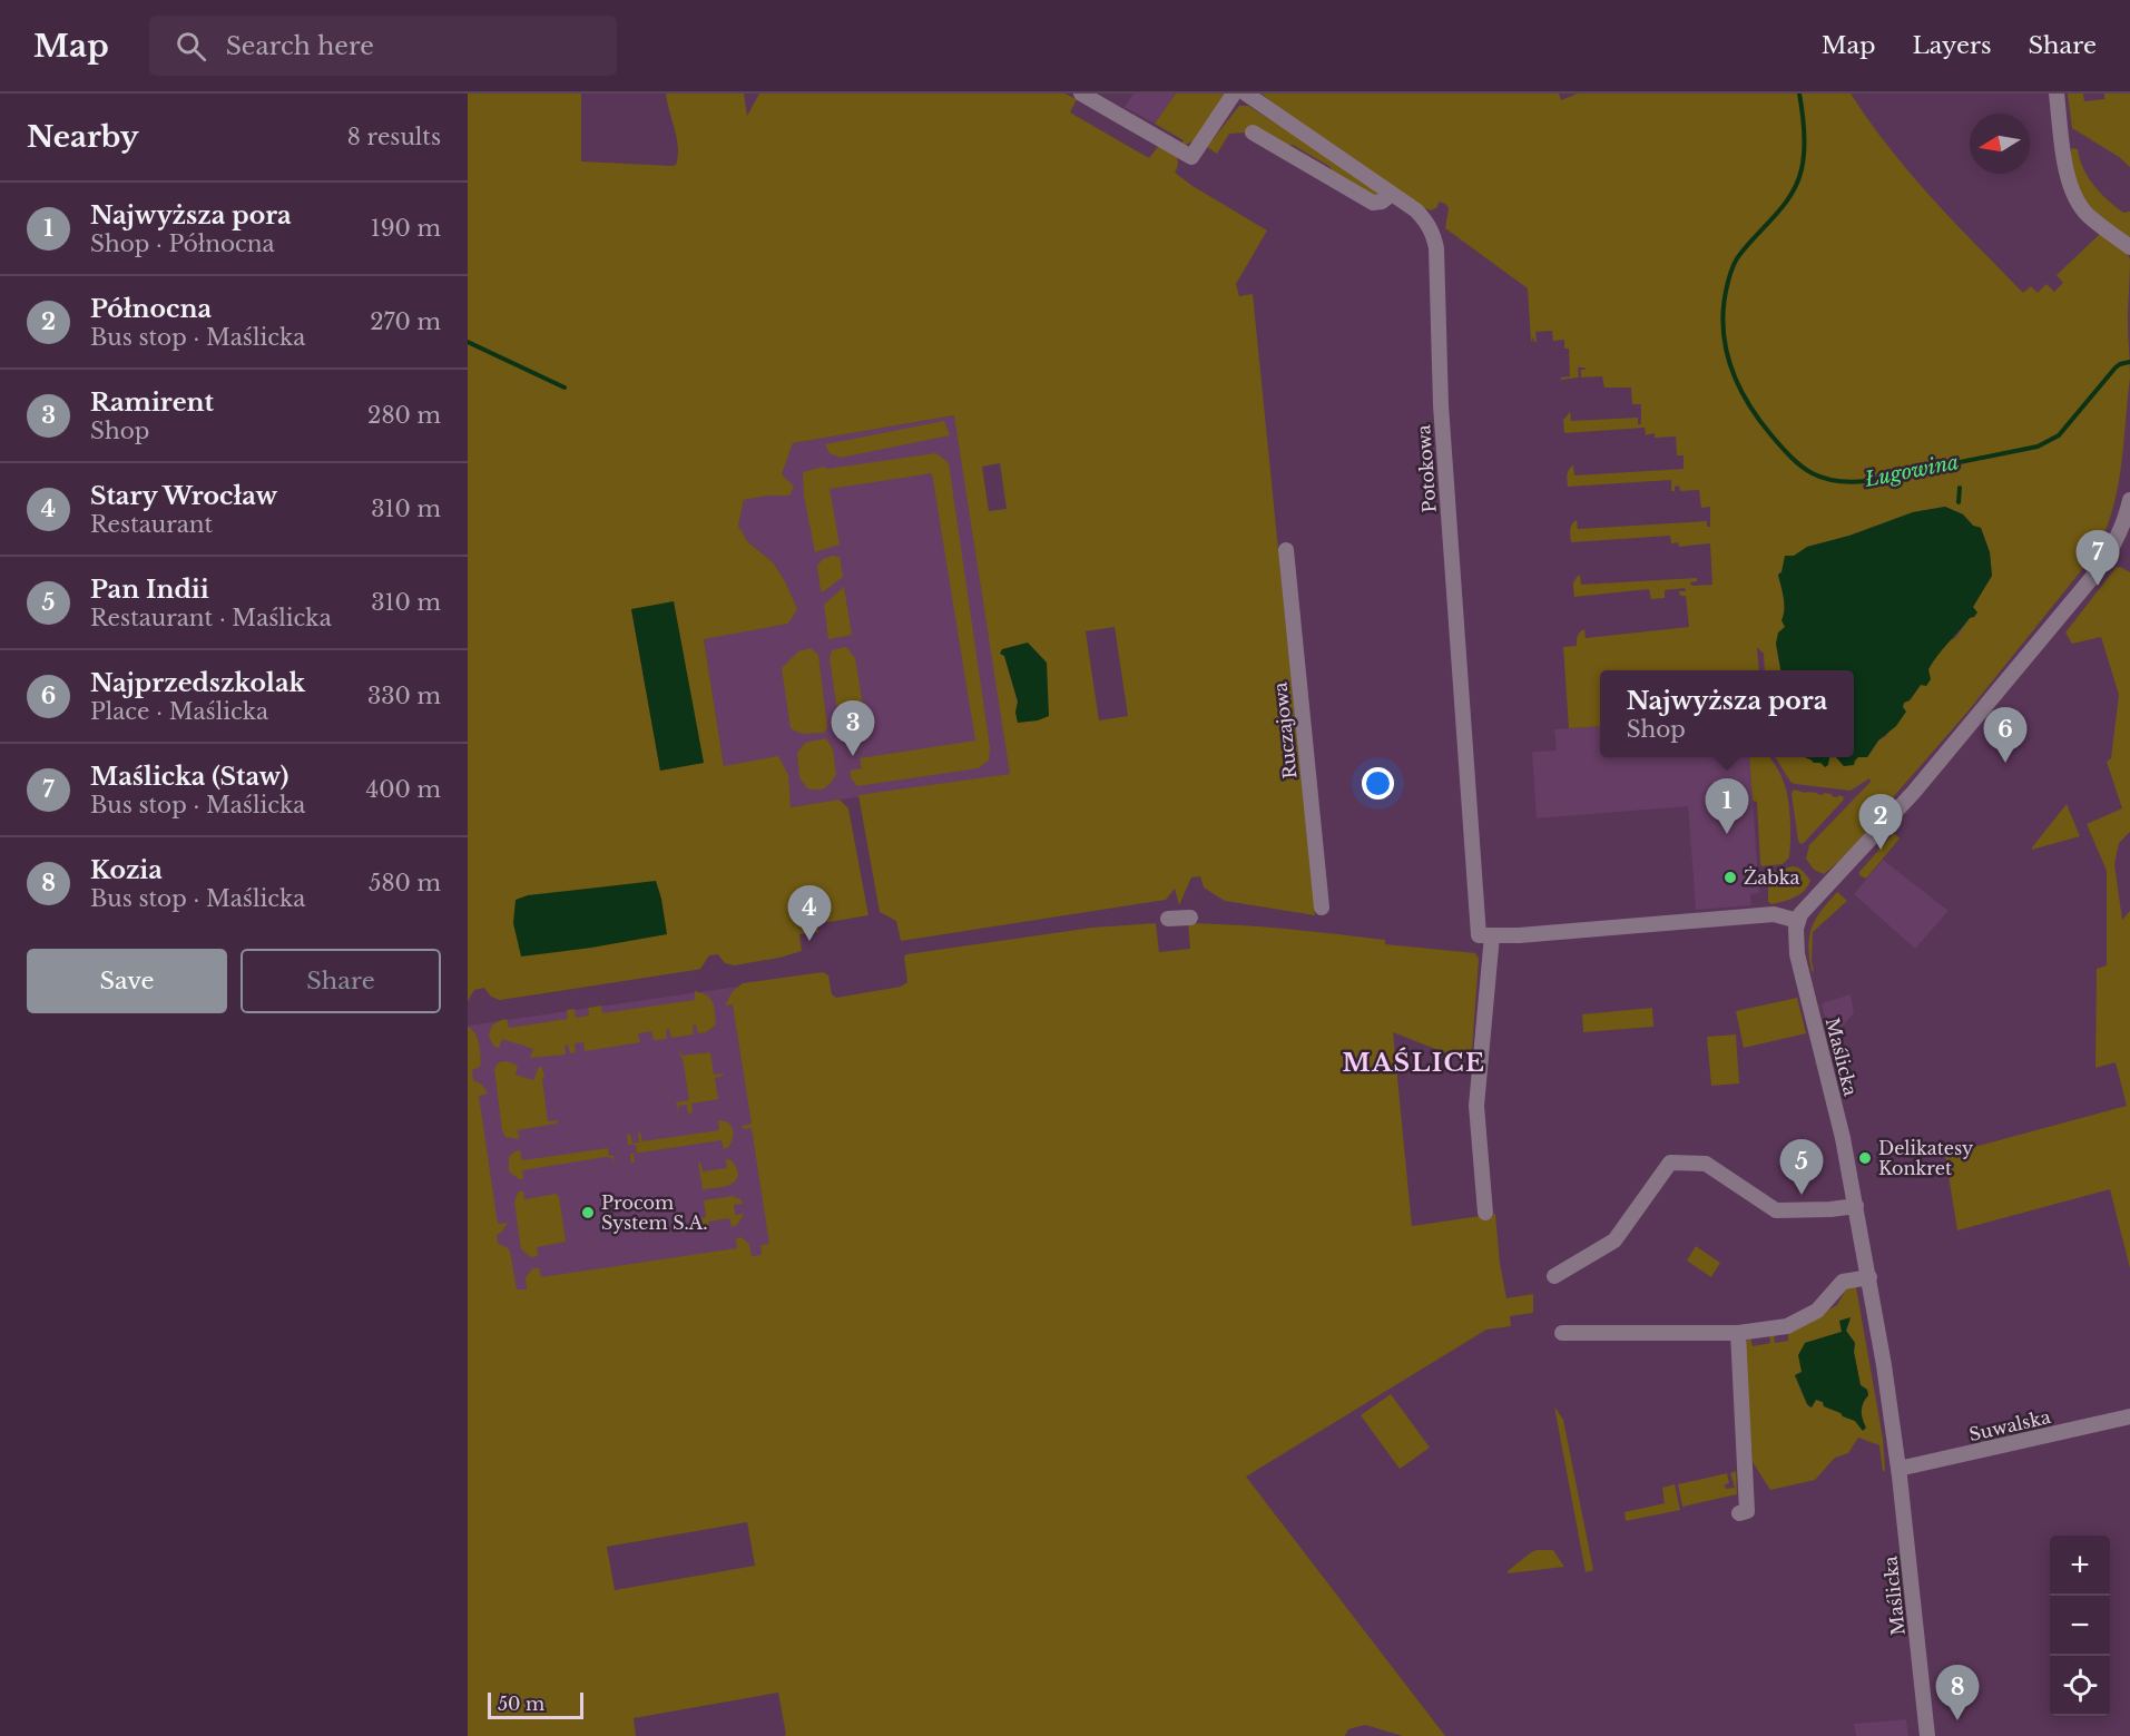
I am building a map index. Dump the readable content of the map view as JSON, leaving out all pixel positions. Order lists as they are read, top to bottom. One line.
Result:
{"streets":{"street":["Potokowa","Ruczajowa","Maślicka","Suwalska"]},"crossings":[["Maślicka","Suwalska"]],"districts":["MAŚLICE"],"water":["Ługowina"],"places":["Żabka","Delikatesy Konkret","Procom System S.A."],"scale_bar":"50 m","north":"left","page":{"header":"Map","search":"Search here","nav":["Map","Layers","Share"],"heading":["Nearby","8 results"],"list":[{"mark":"1","name":"Najwyższa pora","note":"Shop · Północna","value":"190 m"},{"mark":"2","name":"Północna","note":"Bus stop · Maślicka","value":"270 m"},{"mark":"3","name":"Ramirent","note":"Shop","value":"280 m"},{"mark":"4","name":"Stary Wrocław","note":"Restaurant","value":"310 m"},{"mark":"5","name":"Pan Indii","note":"Restaurant · Maślicka","value":"310 m"},{"mark":"6","name":"Najprzedszkolak","note":"Place · Maślicka","value":"330 m"},{"mark":"7","name":"Maślicka (Staw)","note":"Bus stop · Maślicka","value":"400 m"},{"mark":"8","name":"Kozia","note":"Bus stop · Maślicka","value":"580 m"}],"pins":["7","3","6","1","2","4","5","8"],"popup":["Najwyższa pora","Shop"],"buttons":["Save","Share"],"map_buttons":["+","−"],"scale":"50 m"}}
